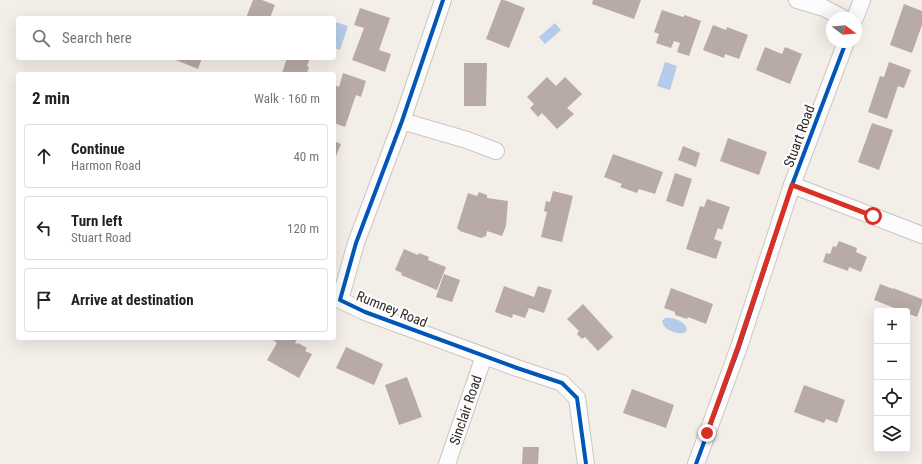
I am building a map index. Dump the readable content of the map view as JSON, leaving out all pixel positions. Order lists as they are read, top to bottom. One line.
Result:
{"streets":{"street":["Stuart Road","Rumney Road","Sinclair Road"]},"crossings":[["Rumney Road","Sinclair Road"]],"north":"right","page":{"search":"Search here","heading":["2 min","Walk · 160 m"],"list":[["Continue","Harmon Road","40 m"],["Turn left","Stuart Road","120 m"],"Arrive at destination"],"map_buttons":["+","−"]}}
